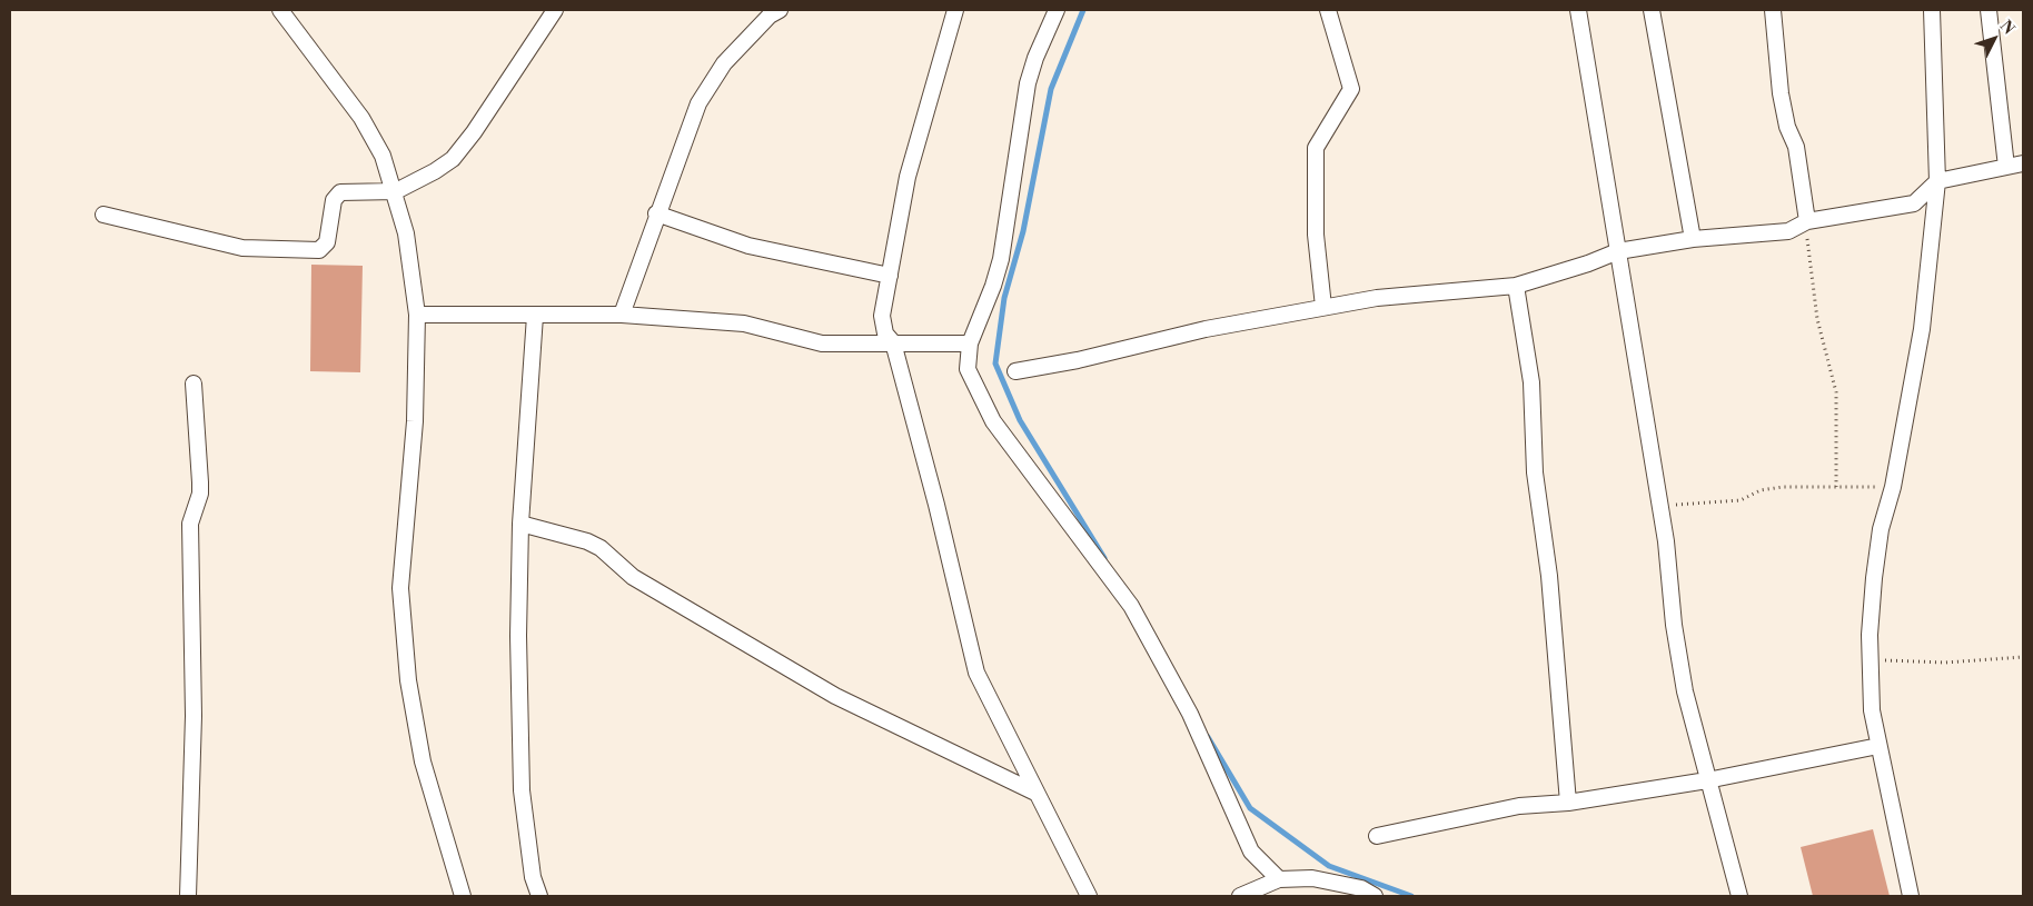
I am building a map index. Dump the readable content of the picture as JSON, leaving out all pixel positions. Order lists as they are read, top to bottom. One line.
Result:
{"north":"top right"}
